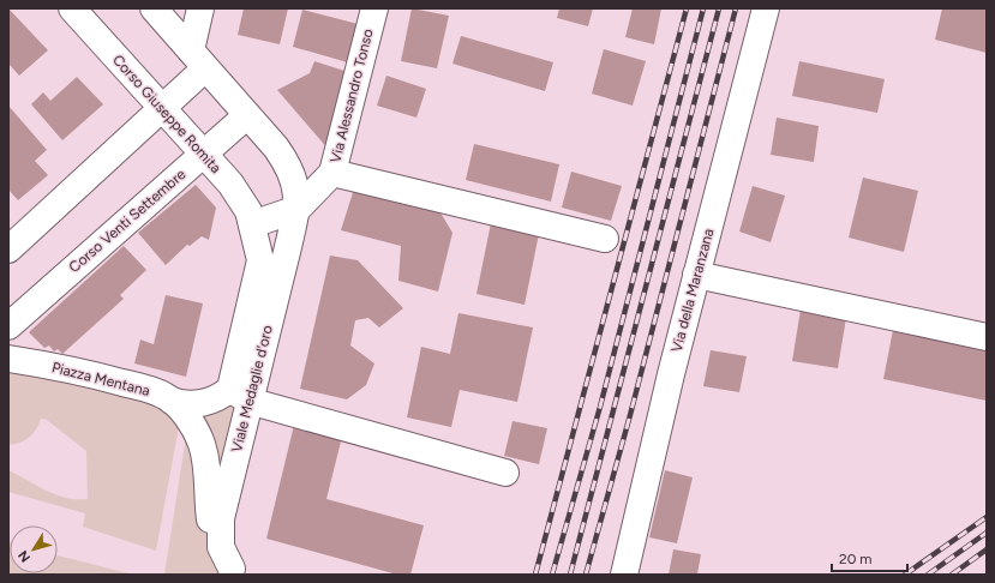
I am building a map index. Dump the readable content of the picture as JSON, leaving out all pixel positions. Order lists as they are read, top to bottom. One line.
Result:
{"streets":{"street":["Via Alessandro Tonso","Corso Giuseppe Romita","Corso Venti Settembre","Via della Maranzana","Piazza Mentana","Viale Medaglie d'oro"]},"crossings":[["Via Alessandro Tonso","Corso Giuseppe Romita"],["Via Alessandro Tonso","Viale Medaglie d'oro"],["Corso Giuseppe Romita","Corso Venti Settembre"],["Corso Giuseppe Romita","Viale Medaglie d'oro"],["Piazza Mentana","Viale Medaglie d'oro"]],"scale_bar":"20 m","north":"bottom left"}
